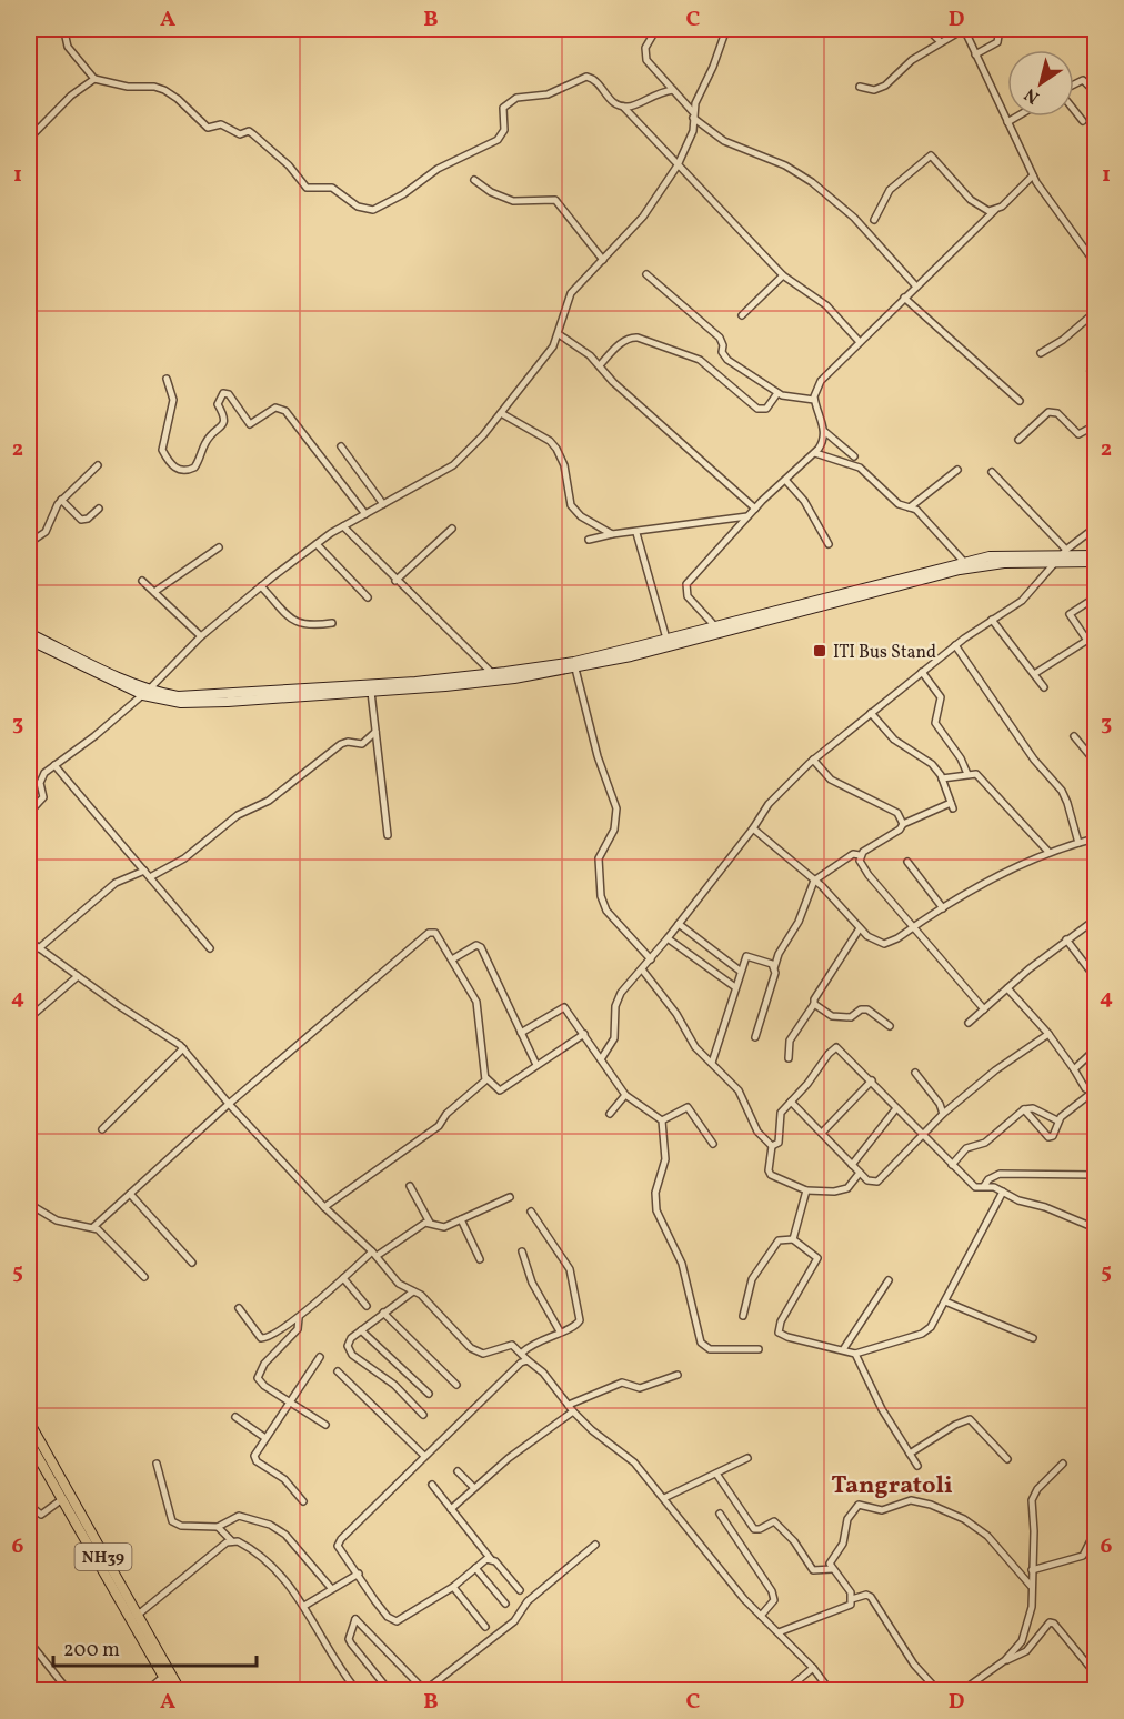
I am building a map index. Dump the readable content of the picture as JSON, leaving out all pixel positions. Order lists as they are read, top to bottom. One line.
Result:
{"streets":{"main road":["NH39"]},"districts":["Tangratoli"],"places":{"transit":["ITI Bus Stand"]},"scale_bar":"200 m","north":"bottom left","grid":{"columns":["A","B","C","D"],"rows":["1","2","3","4","5","6"]}}
